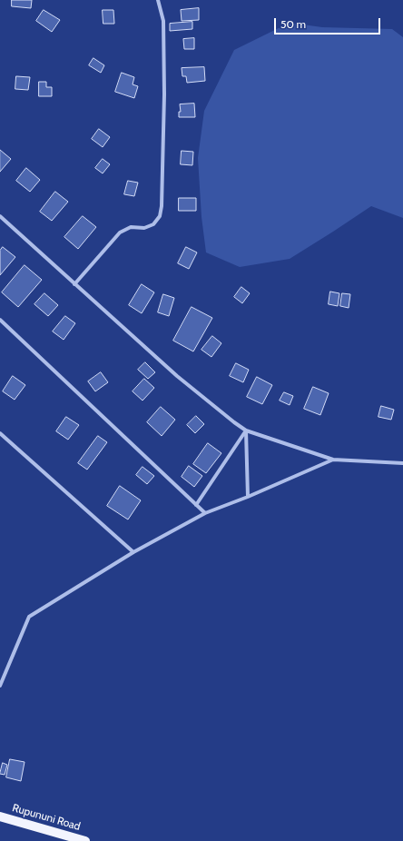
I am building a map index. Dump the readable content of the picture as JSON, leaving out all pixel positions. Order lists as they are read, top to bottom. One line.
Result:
{"streets":{"main road":["Rupununi Road"]},"scale_bar":"50 m"}
